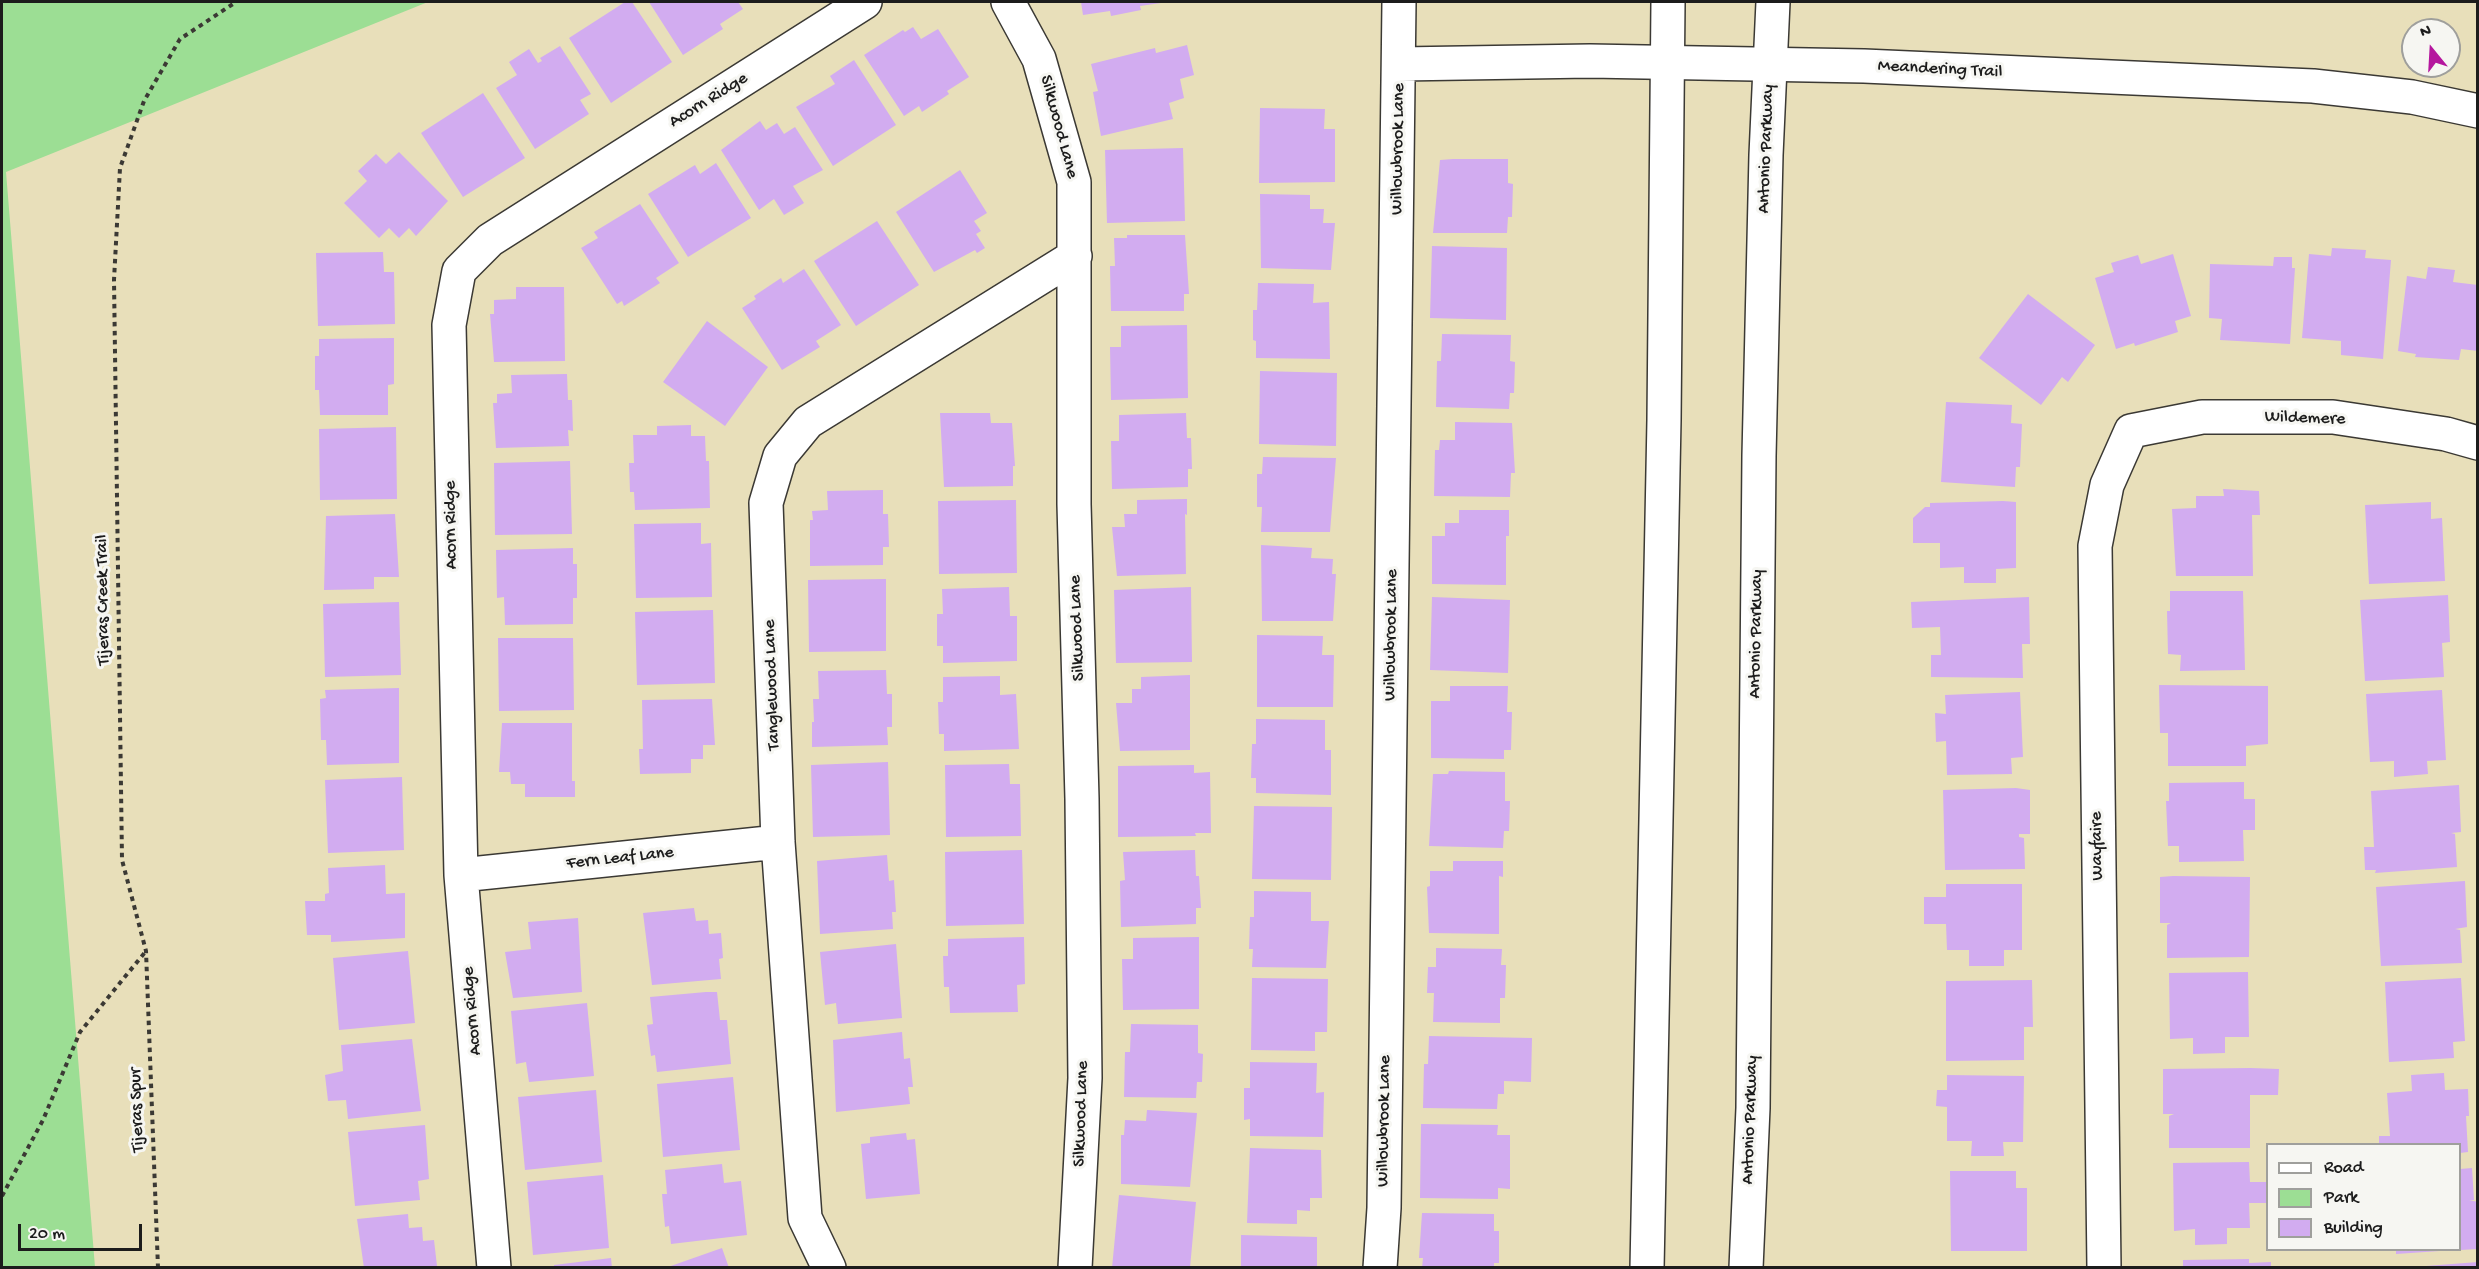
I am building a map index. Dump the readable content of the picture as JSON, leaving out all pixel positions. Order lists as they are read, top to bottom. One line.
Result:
{"streets":{"street":["Meandering Trail","Acorn Ridge","Silkwood Lane","Willowbrook Lane","Antonio Parkway","Wildemere","Tanglewood Lane","Wayfaire","Fern Leaf Lane"],"path":["Tijeras Creek Trail","Tijeras Spur"]},"crossings":[["Meandering Trail","Willowbrook Lane"],["Meandering Trail","Antonio Parkway"],["Acorn Ridge","Fern Leaf Lane"],["Silkwood Lane","Tanglewood Lane"],["Wildemere","Wayfaire"],["Tijeras Creek Trail","Tijeras Spur"],["Tanglewood Lane","Fern Leaf Lane"]],"legend":["Road","Park","Building"],"scale_bar":"20 m","north":"top"}
